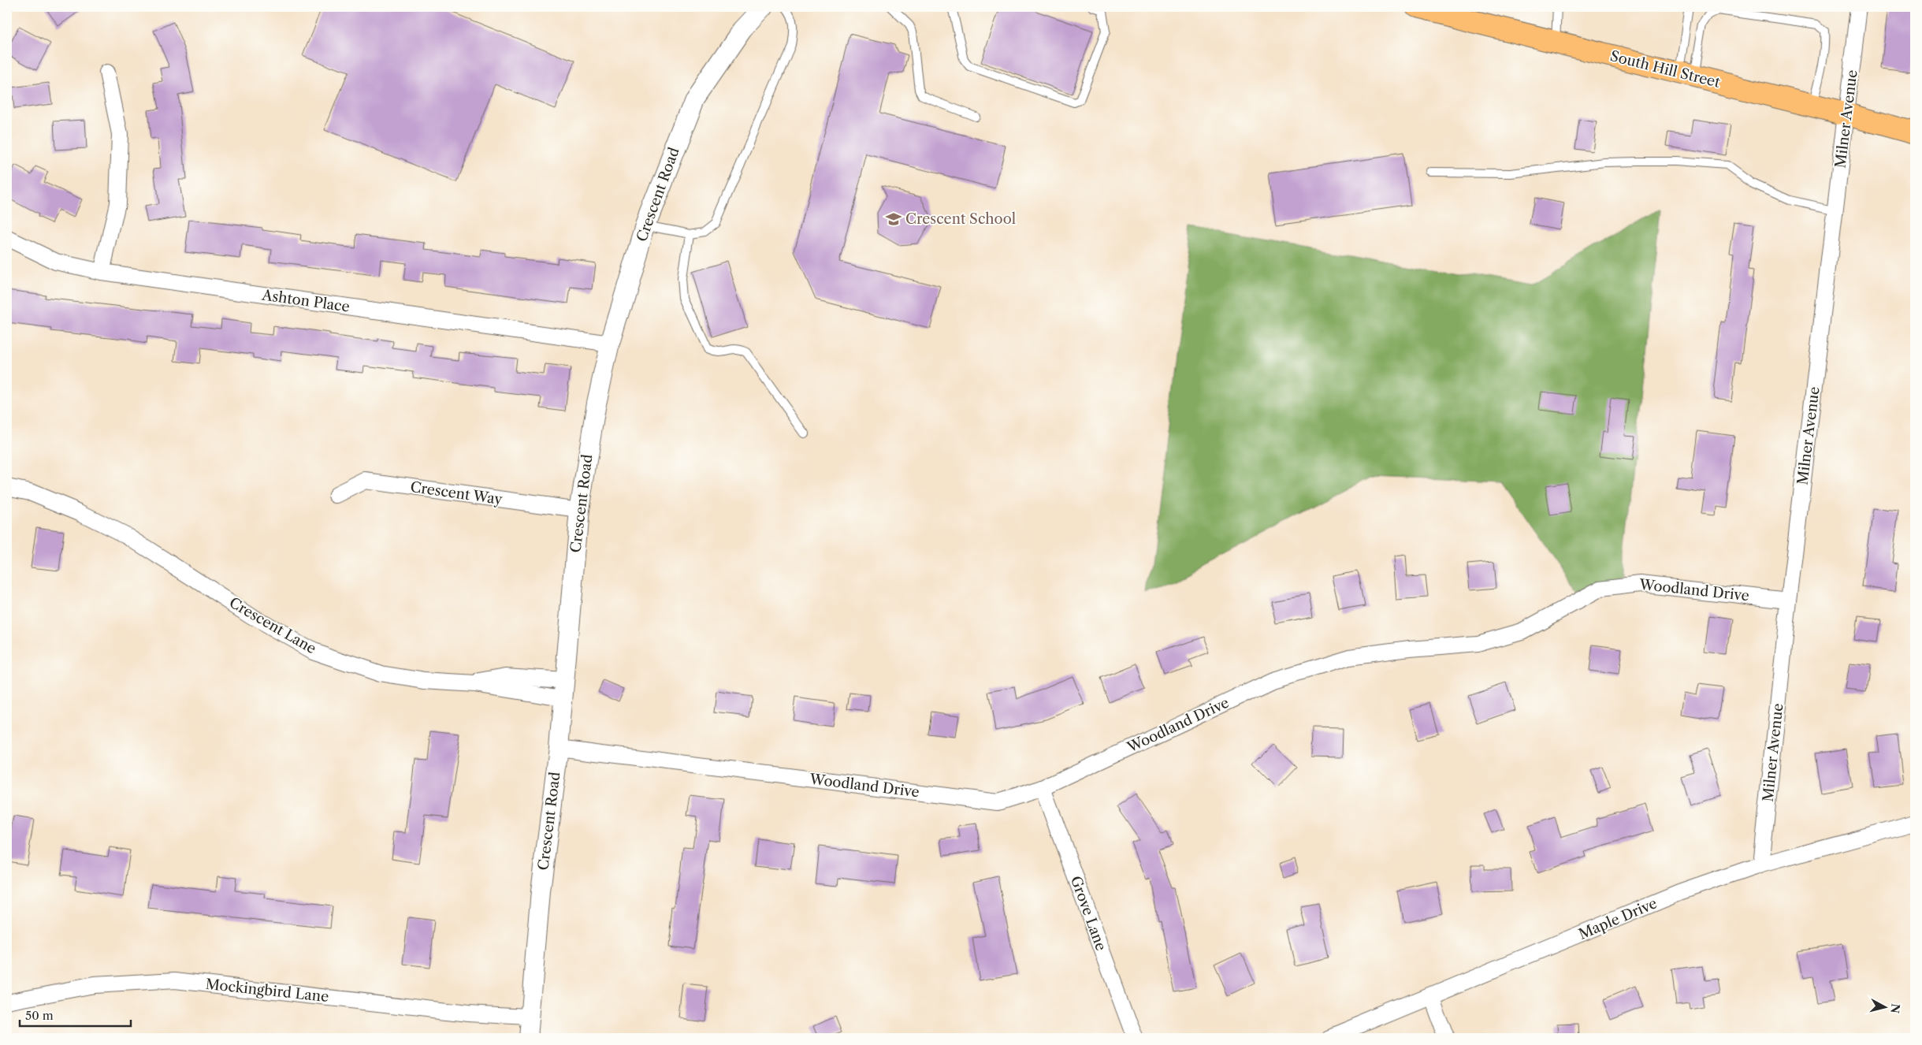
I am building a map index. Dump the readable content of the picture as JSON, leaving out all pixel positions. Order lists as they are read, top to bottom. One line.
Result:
{"streets":{"main road":["South Hill Street"],"street":["Milner Avenue","Crescent Road","Ashton Place","Crescent Way","Woodland Drive","Crescent Lane","Grove Lane","Maple Drive","Mockingbird Lane"]},"crossings":[["South Hill Street","Milner Avenue"],["Milner Avenue","Woodland Drive"],["Milner Avenue","Maple Drive"],["Crescent Road","Ashton Place"],["Crescent Road","Crescent Way"],["Crescent Road","Woodland Drive"],["Crescent Road","Crescent Lane"],["Crescent Road","Mockingbird Lane"],["Woodland Drive","Grove Lane"]],"places":{"school or university":["Crescent School"]},"scale_bar":"50 m","north":"right"}
